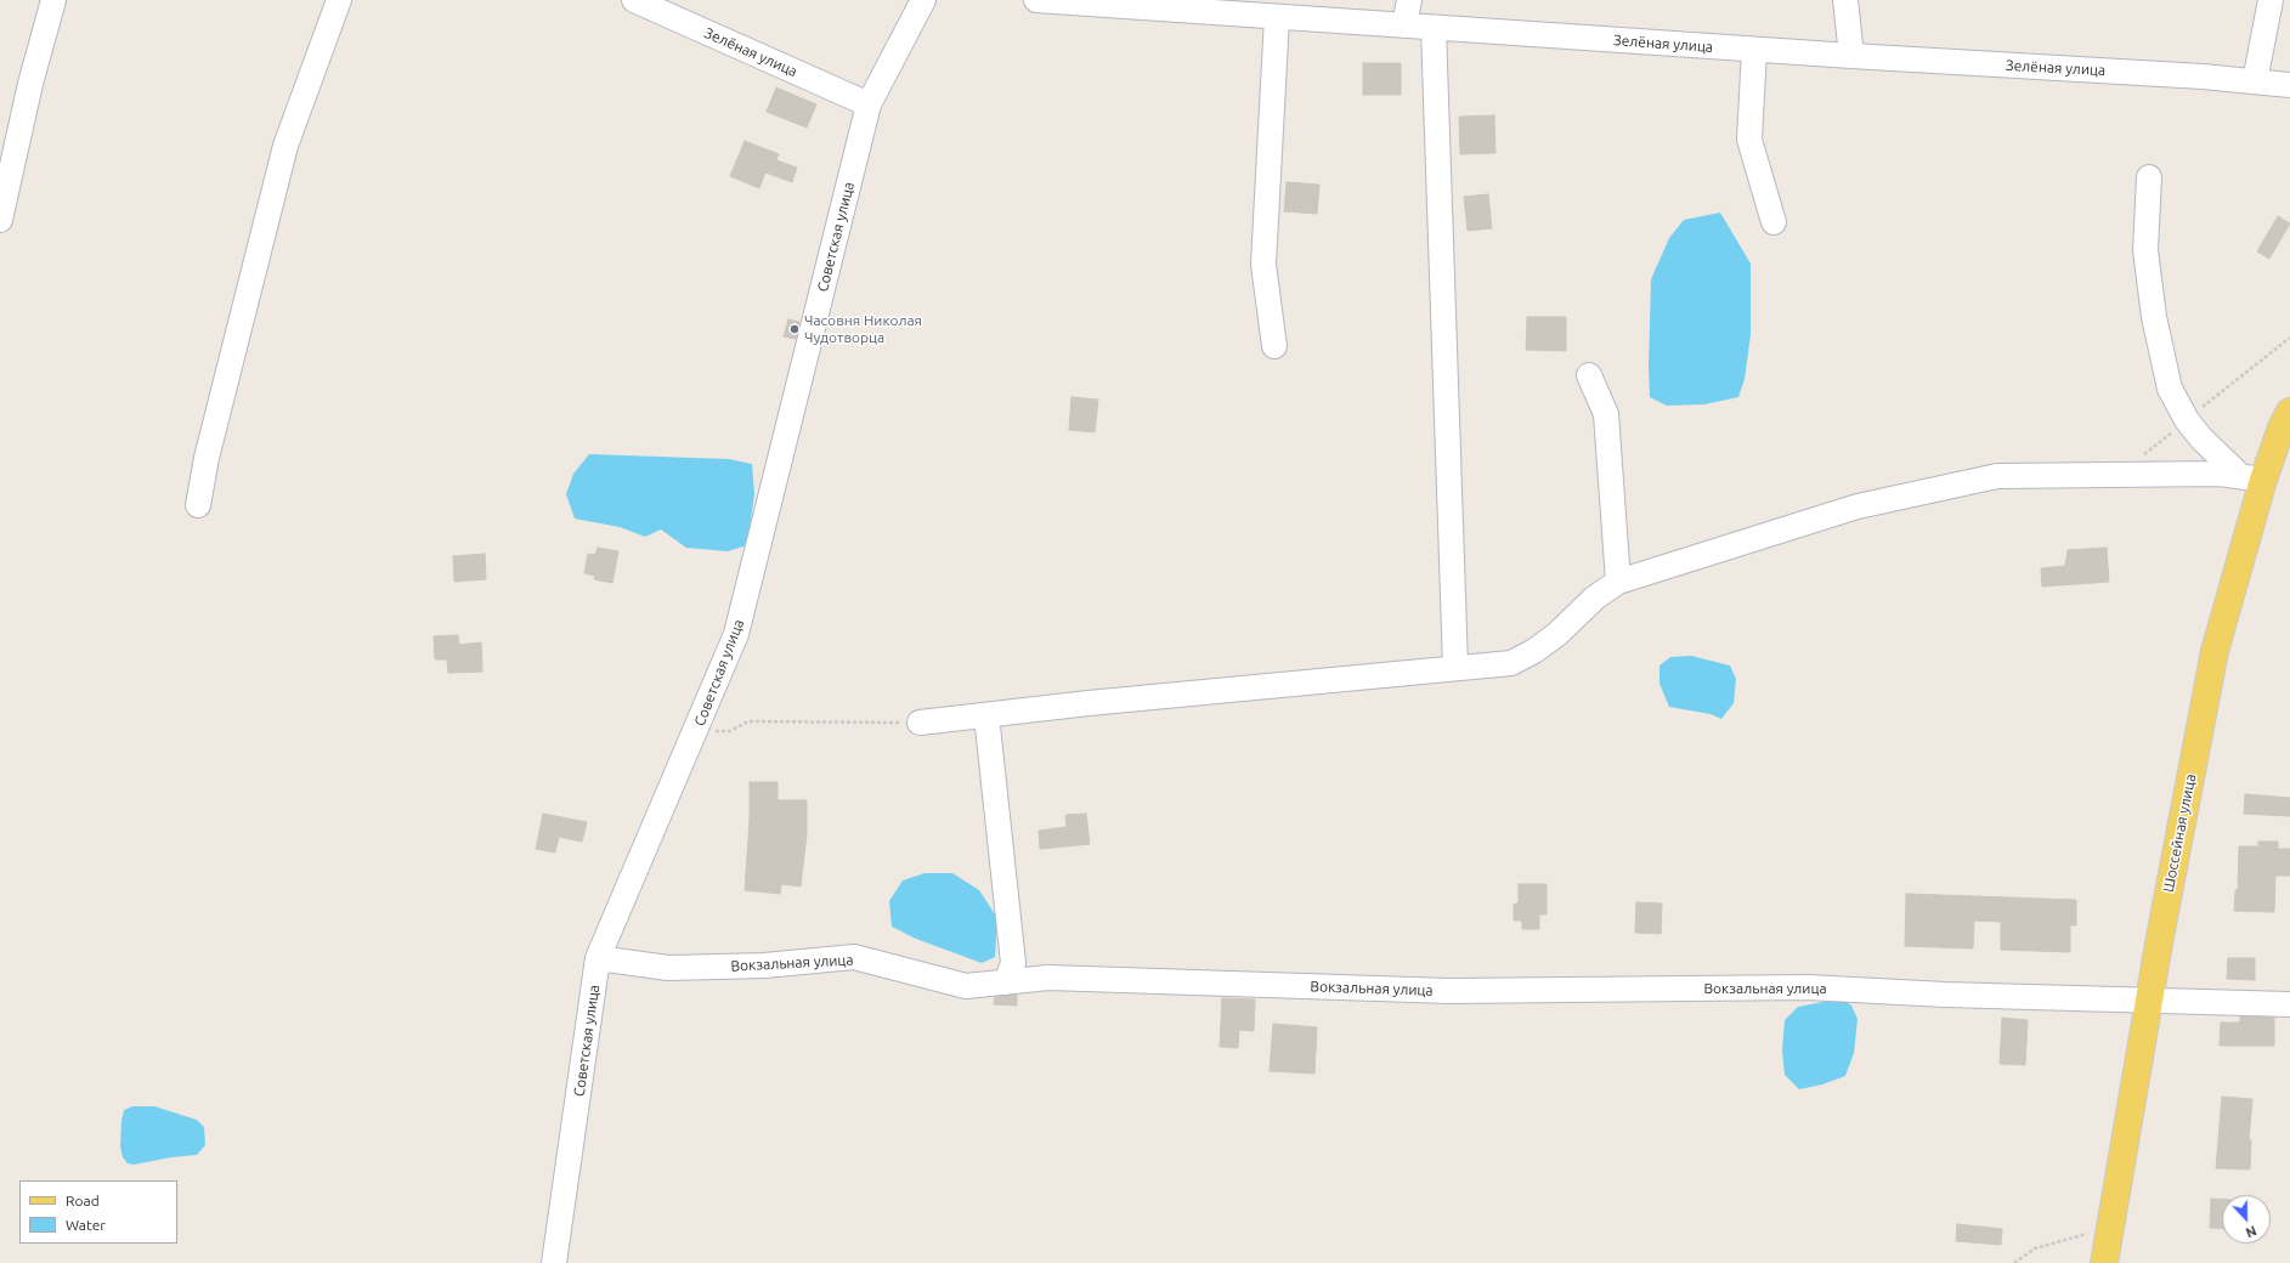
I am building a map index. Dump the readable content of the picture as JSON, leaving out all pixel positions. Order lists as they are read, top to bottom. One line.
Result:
{"streets":{"main road":["Шоссейная улица"],"street":["Зелёная улица","Советская улица","Вокзальная улица"]},"crossings":[["Зелёная улица","Советская улица"],["Советская улица","Вокзальная улица"],["Шоссейная улица","Вокзальная улица"]],"places":["Часовня Николая Чудотворца"],"legend":["Road","Water"],"north":"bottom"}
